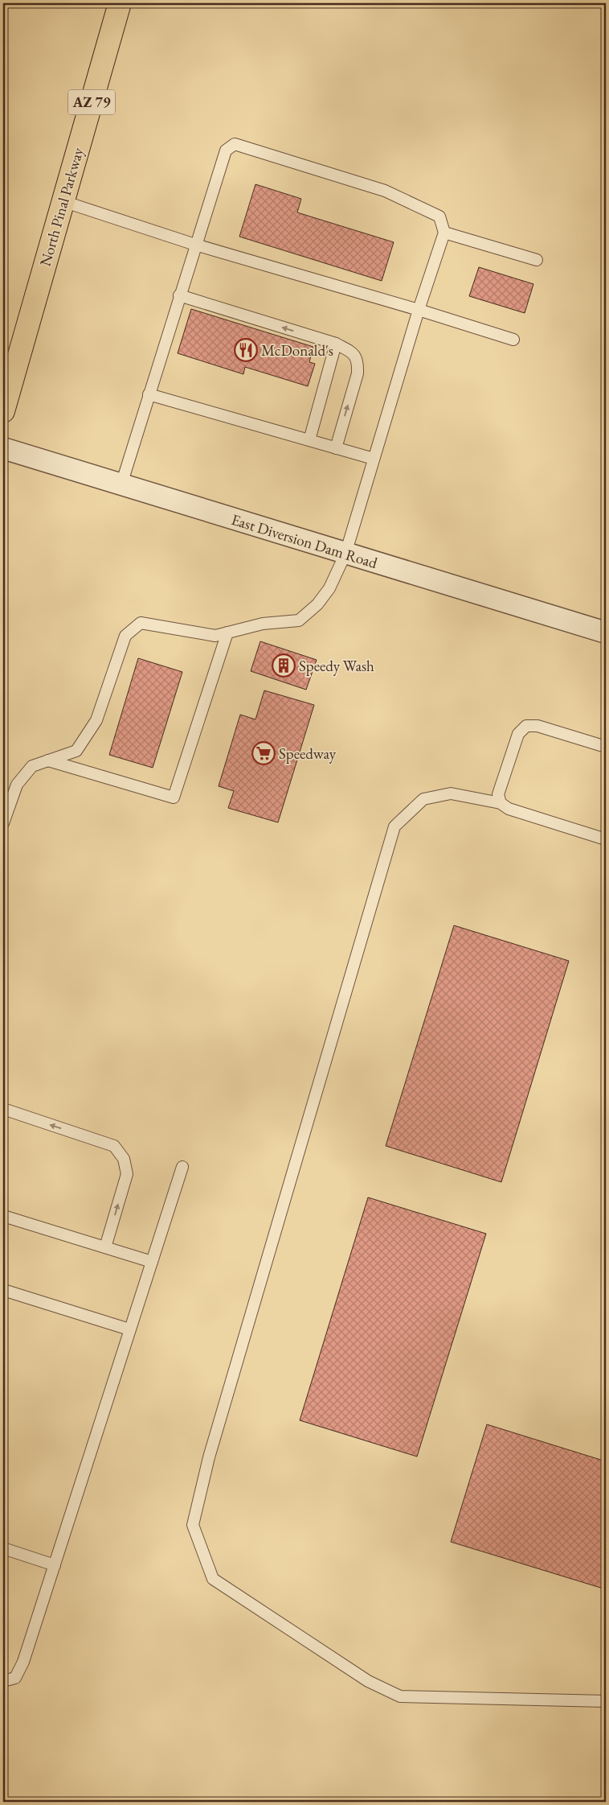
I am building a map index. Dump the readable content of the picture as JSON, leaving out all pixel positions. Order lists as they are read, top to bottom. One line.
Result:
{"streets":{"main road":["AZ 79","North Pinal Parkway"],"street":["East Diversion Dam Road"]},"places":{"restaurant":["McDonald's"],"building":["Speedy Wash"],"supermarket":["Speedway"]}}
